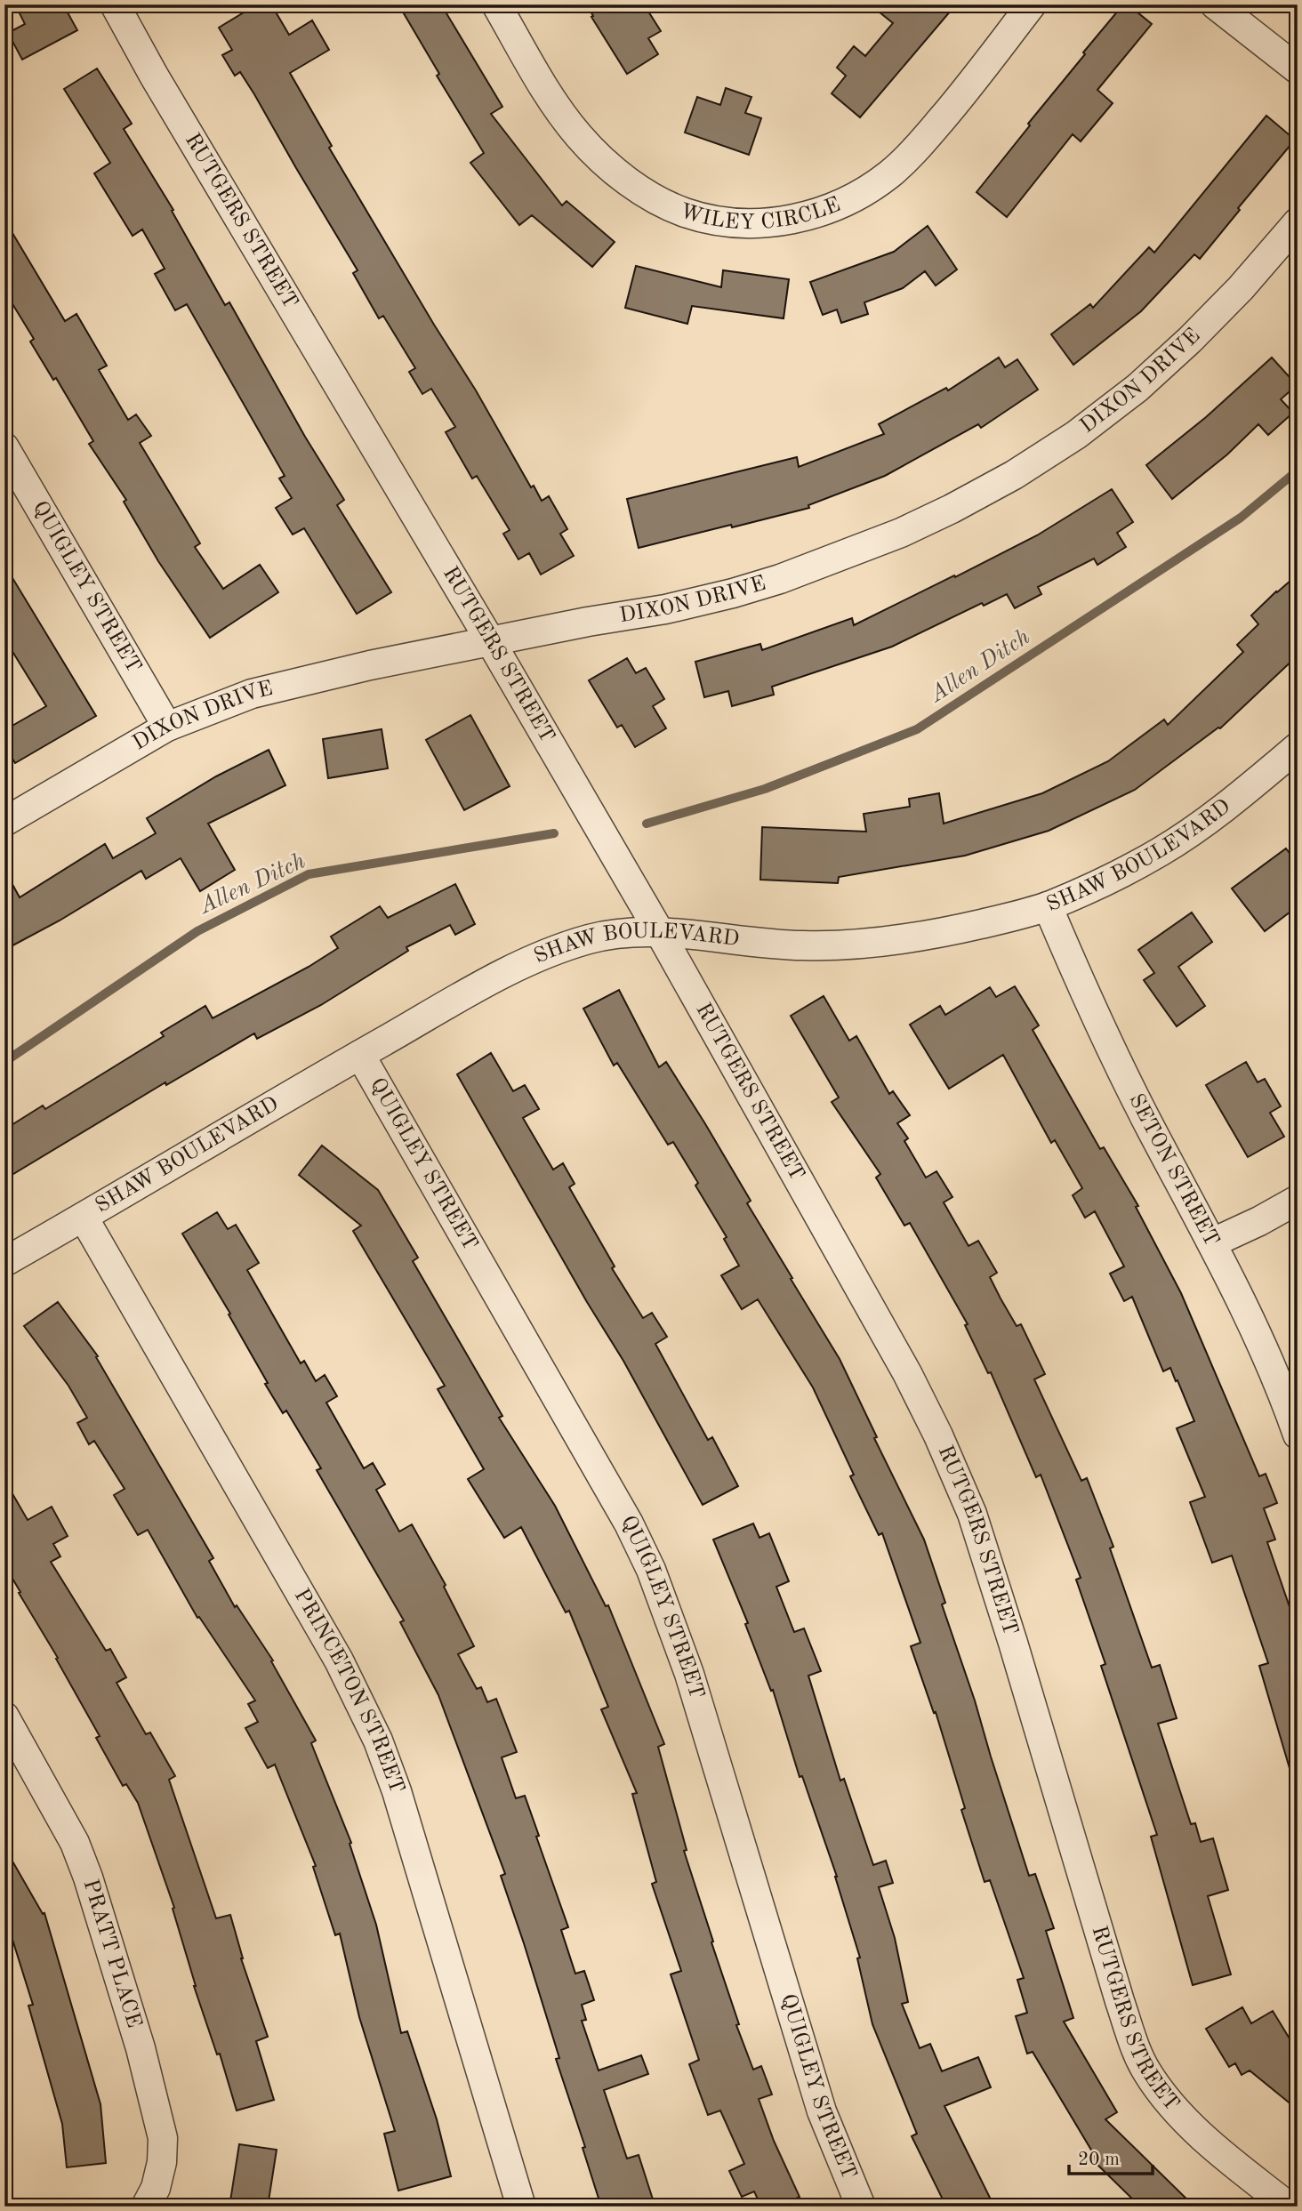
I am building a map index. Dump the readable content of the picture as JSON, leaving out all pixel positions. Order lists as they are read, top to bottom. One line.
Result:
{"streets":{"street":["WILEY CIRCLE","RUTGERS STREET","DIXON DRIVE","QUIGLEY STREET","SHAW BOULEVARD","SETON STREET","PRINCETON STREET","PRATT PLACE"]},"crossings":[["RUTGERS STREET","DIXON DRIVE"],["RUTGERS STREET","SHAW BOULEVARD"],["DIXON DRIVE","QUIGLEY STREET"],["QUIGLEY STREET","SHAW BOULEVARD"],["SHAW BOULEVARD","SETON STREET"],["SHAW BOULEVARD","PRINCETON STREET"]],"water":["Allen Ditch"],"scale_bar":"20 m"}
